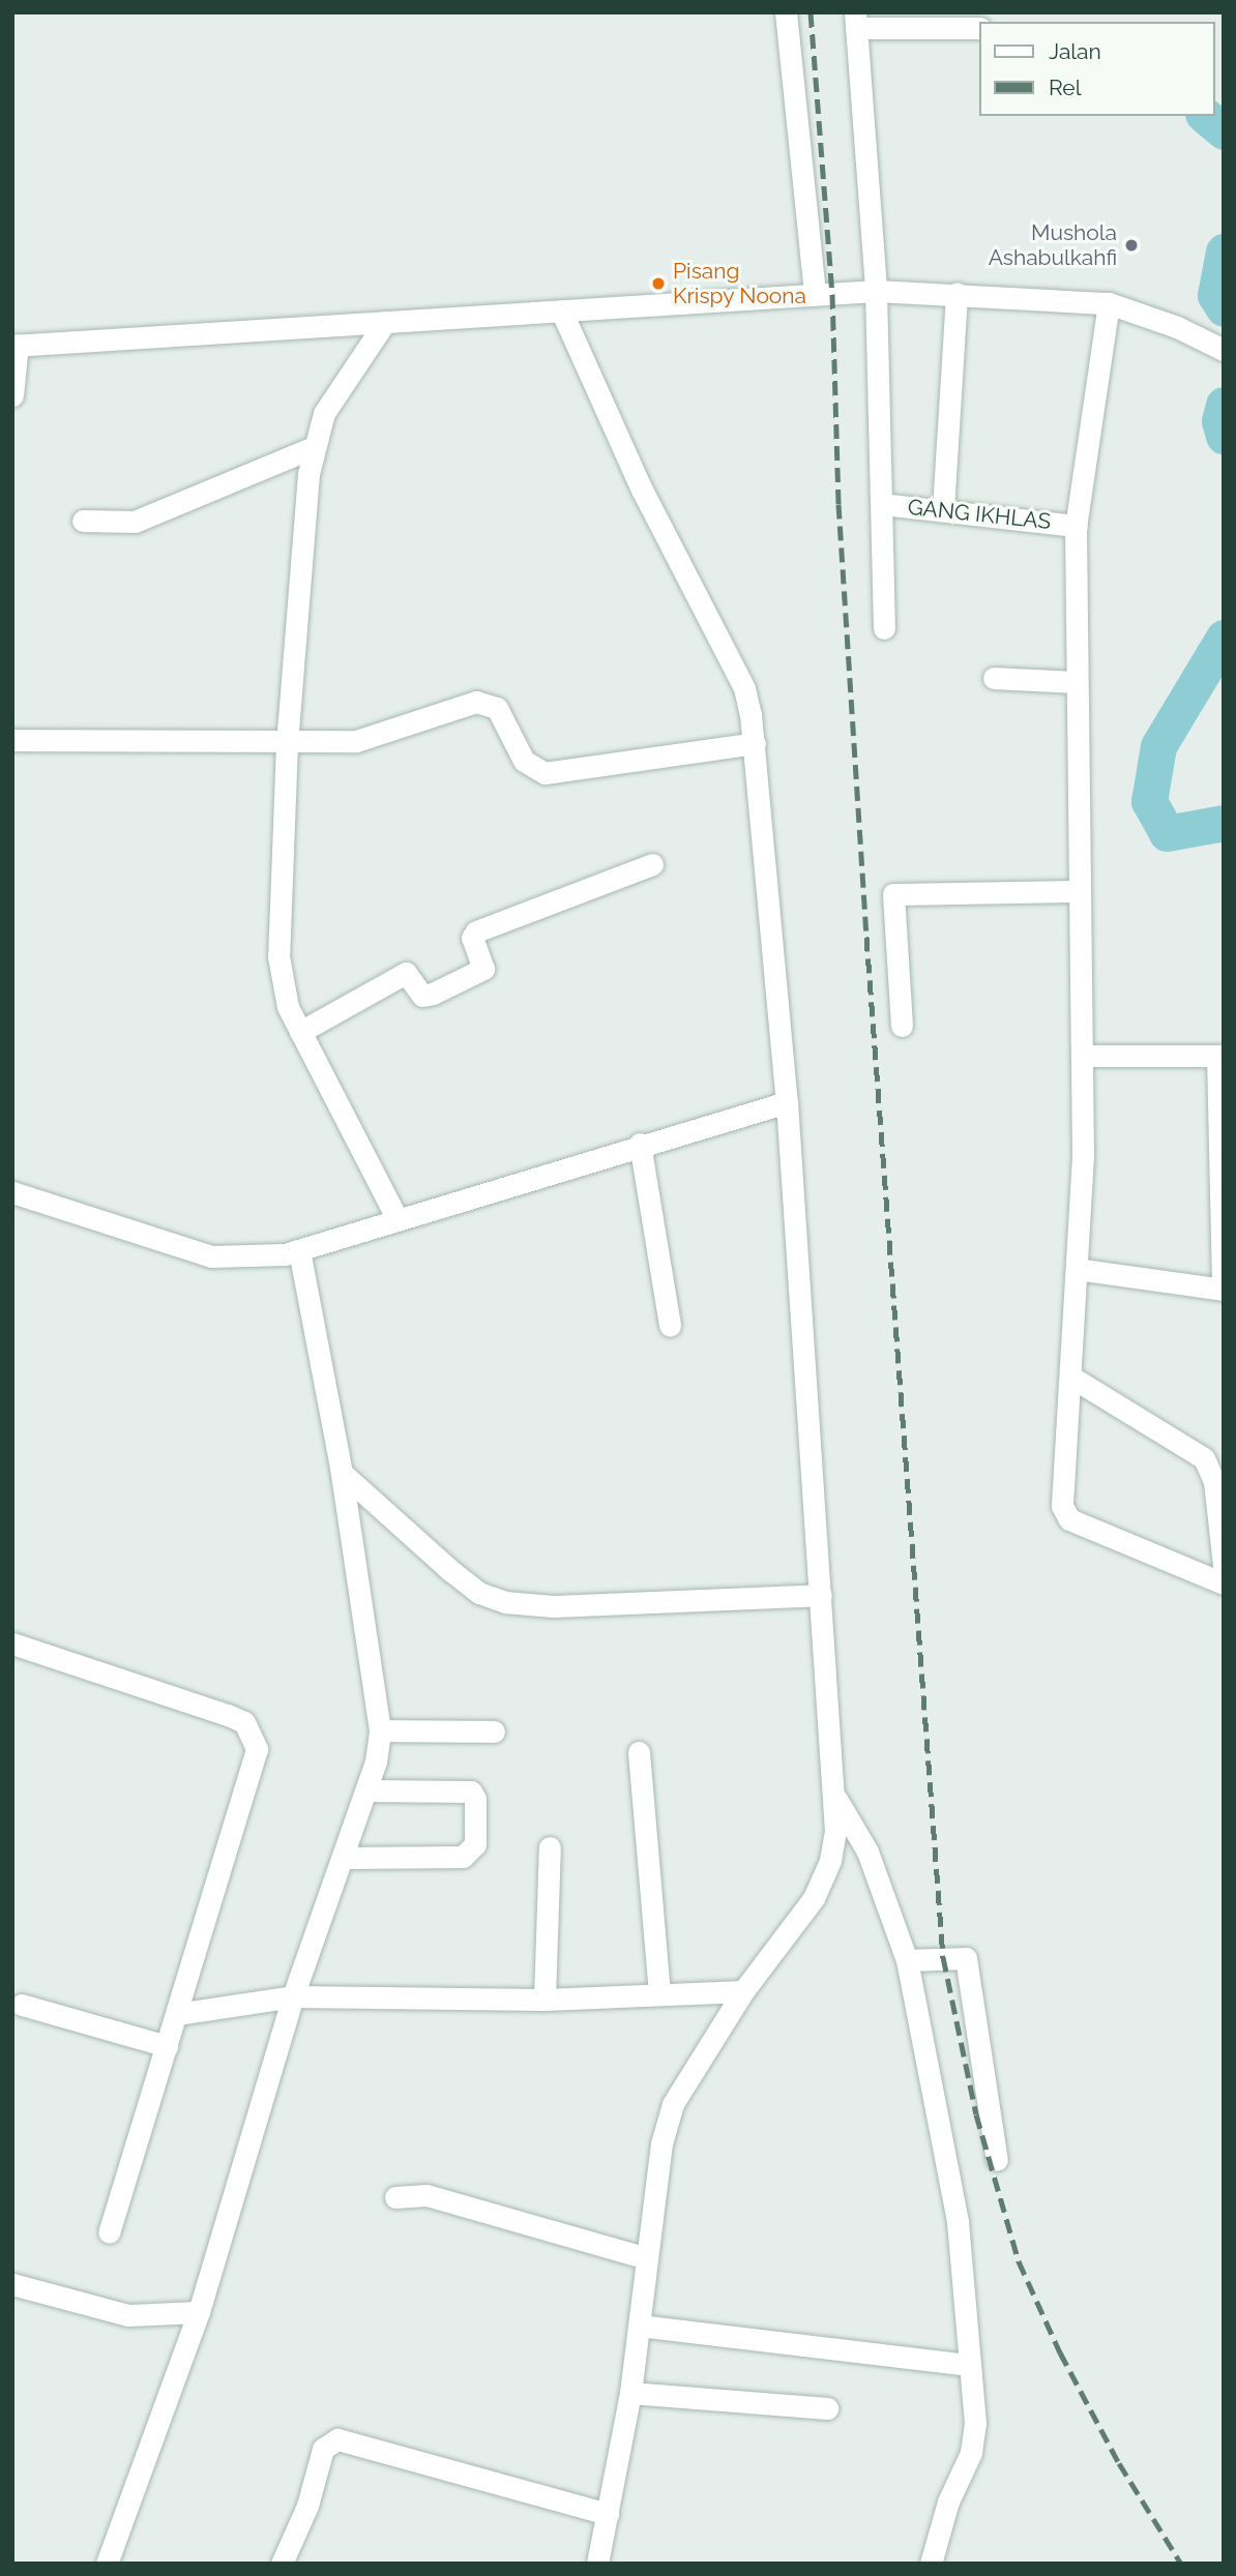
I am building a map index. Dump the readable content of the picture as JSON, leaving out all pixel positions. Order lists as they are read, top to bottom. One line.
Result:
{"streets":{"street":["GANG IKHLAS"]},"places":["Mushola Ashabulkahfi","Pisang Krispy Noona"],"legend":["Jalan","Rel"]}
